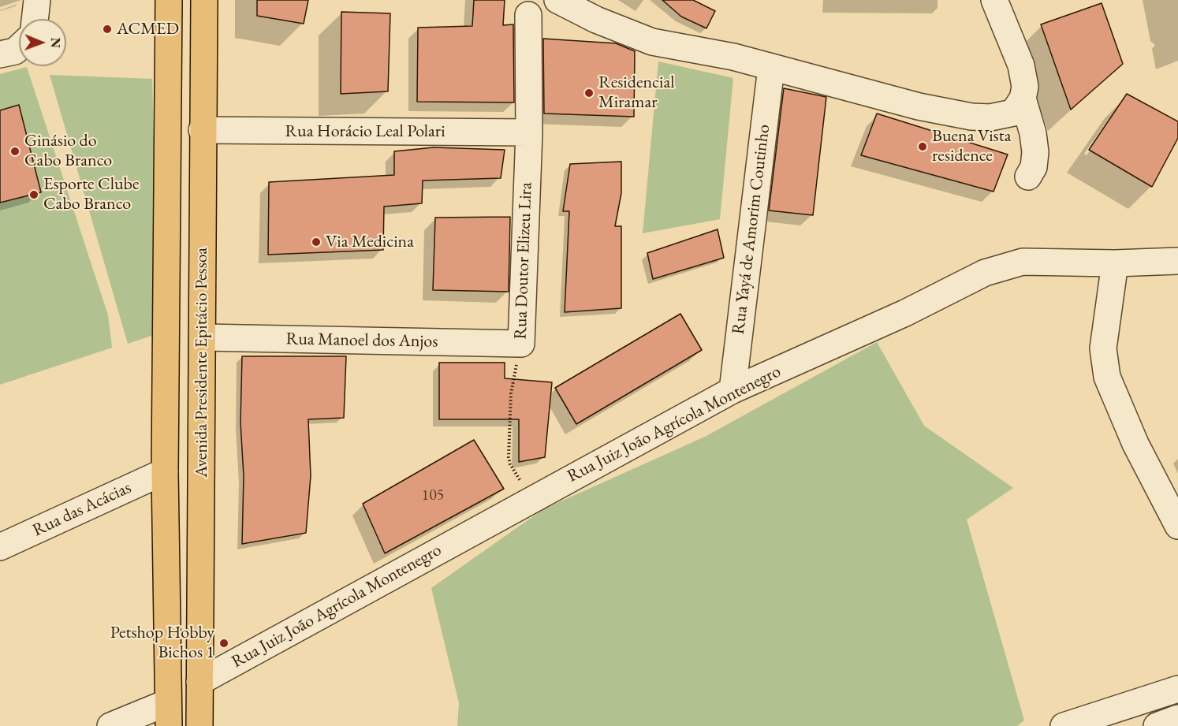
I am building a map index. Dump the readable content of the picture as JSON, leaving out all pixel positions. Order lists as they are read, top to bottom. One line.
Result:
{"streets":{"main road":["Avenida Presidente Epitácio Pessoa"],"street":["Rua Horácio Leal Polari","Rua Yayá de Amorim Coutinho","Rua Doutor Elizeu Lira","Rua Manoel dos Anjos","Rua Juiz João Agrícola Montenegro","Rua das Acácias"]},"crossings":[["Rua Horácio Leal Polari","Rua Doutor Elizeu Lira"],["Rua Horácio Leal Polari","Avenida Presidente Epitácio Pessoa"],["Rua Yayá de Amorim Coutinho","Rua Juiz João Agrícola Montenegro"],["Rua Doutor Elizeu Lira","Rua Manoel dos Anjos"],["Rua Doutor Elizeu Lira","Rua Juiz João Agrícola Montenegro"],["Rua Manoel dos Anjos","Avenida Presidente Epitácio Pessoa"],["Avenida Presidente Epitácio Pessoa","Rua Juiz João Agrícola Montenegro"],["Avenida Presidente Epitácio Pessoa","Rua das Acácias"]],"places":["ACMED","Residencial Miramar","Buena Vista residence","Ginásio do Cabo Branco","Esporte Clube Cabo Branco","Via Medicina","Petshop Hobby Bichos 1"],"house_numbers":["105"],"north":"right"}
